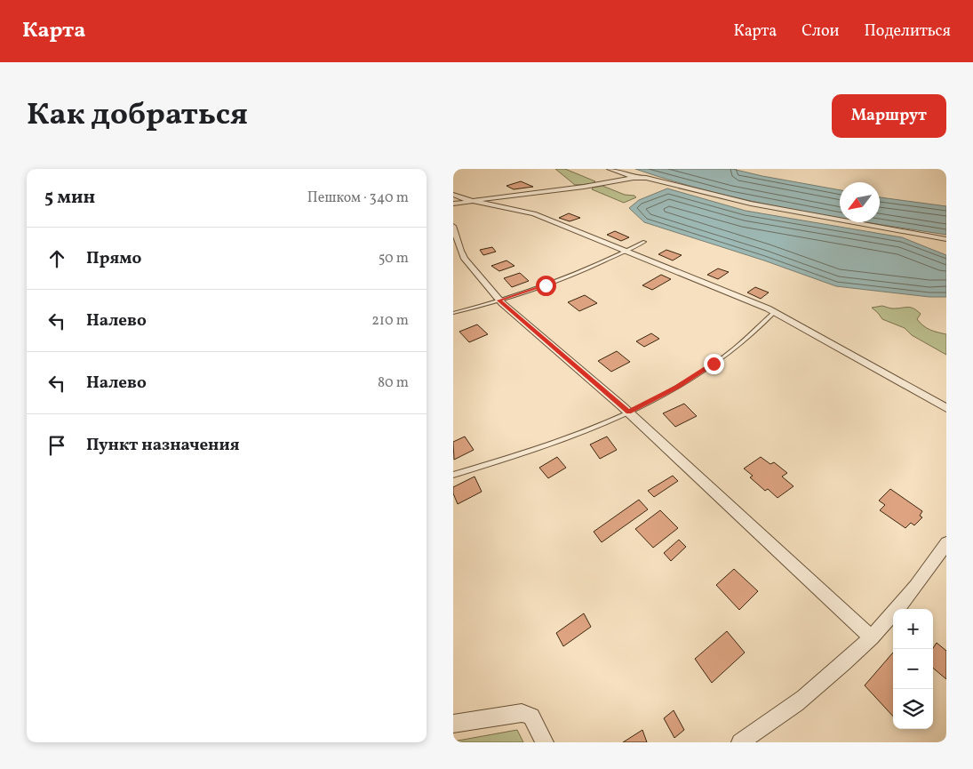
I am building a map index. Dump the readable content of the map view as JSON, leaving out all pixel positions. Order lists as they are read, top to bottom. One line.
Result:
{"north":"bottom left","page":{"header":"Карта","nav":["Карта","Слои","Поделиться"],"title":"Как добраться","buttons":"Маршрут","heading":["5 мин","Пешком · 340 m"],"list":[["Прямо","50 m"],["Налево","210 m"],["Налево","80 m"],"Пункт назначения"],"map_buttons":["+","−"]}}
